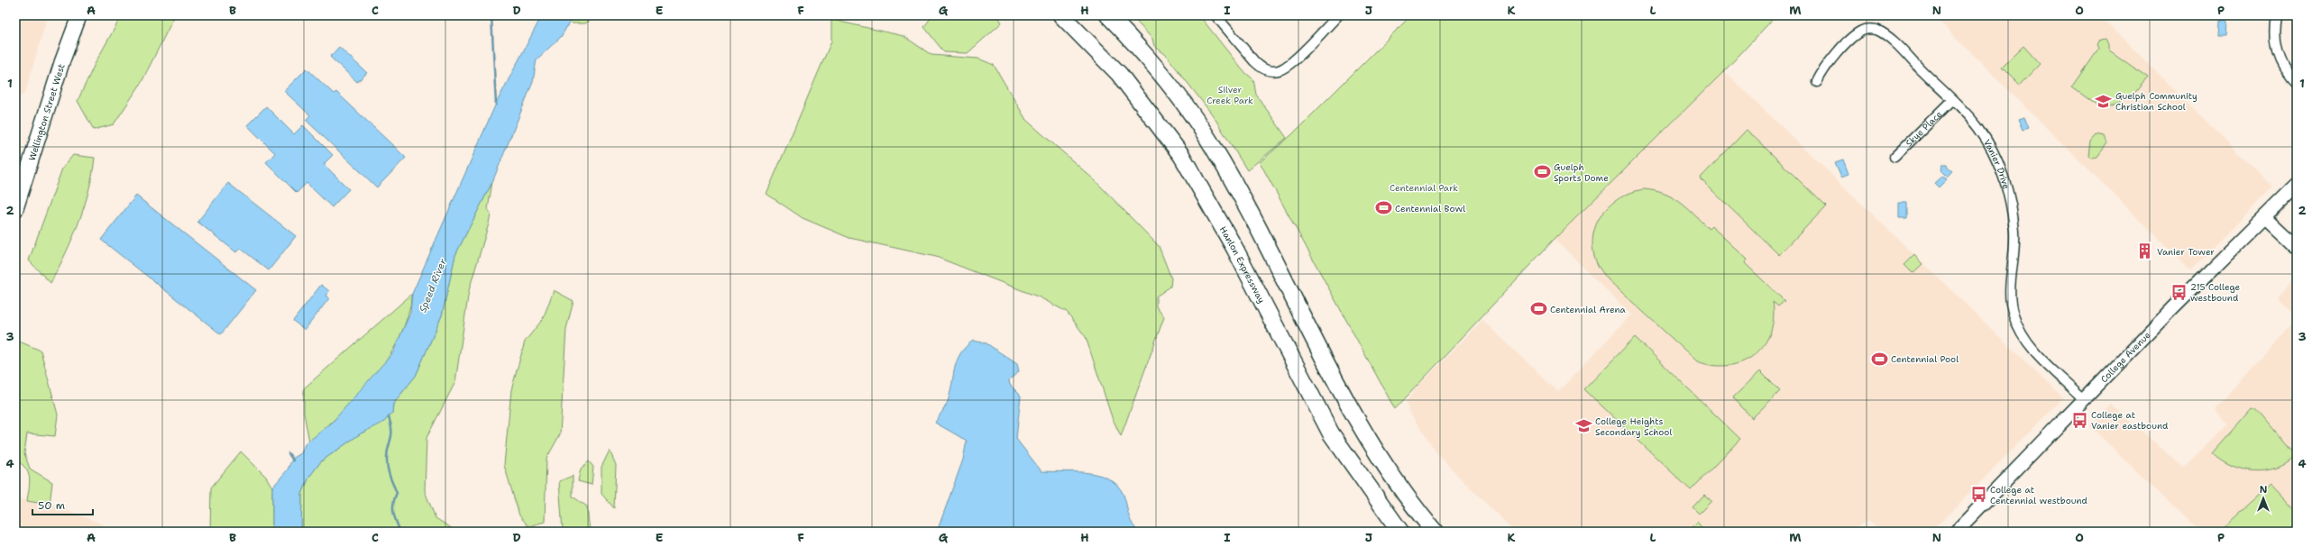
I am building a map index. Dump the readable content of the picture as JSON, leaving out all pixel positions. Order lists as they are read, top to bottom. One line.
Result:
{"streets":{"highway":["Hanlon Expressway"],"main road":["Wellington Street West","College Avenue"],"street":["Skye Place","Vanier Drive"]},"crossings":[["Skye Place","Vanier Drive"],["Vanier Drive","College Avenue"]],"water":["Speed River"],"parks":["Silver Creek Park","Centennial Park"],"places":{"school or university":["Guelph Community Christian School","College Heights Secondary School"],"sports":["Guelph Sports Dome","Centennial Bowl","Centennial Arena","Centennial Pool"],"building":["Vanier Tower"],"bus stop":["215 College westbound","College at Vanier eastbound","College at Centennial westbound"]},"scale_bar":"50 m","north":"top","grid":{"columns":["A","B","C","D","E","F","G","H","I","J","K","L","M","N","O","P"],"rows":["1","2","3","4"]}}
